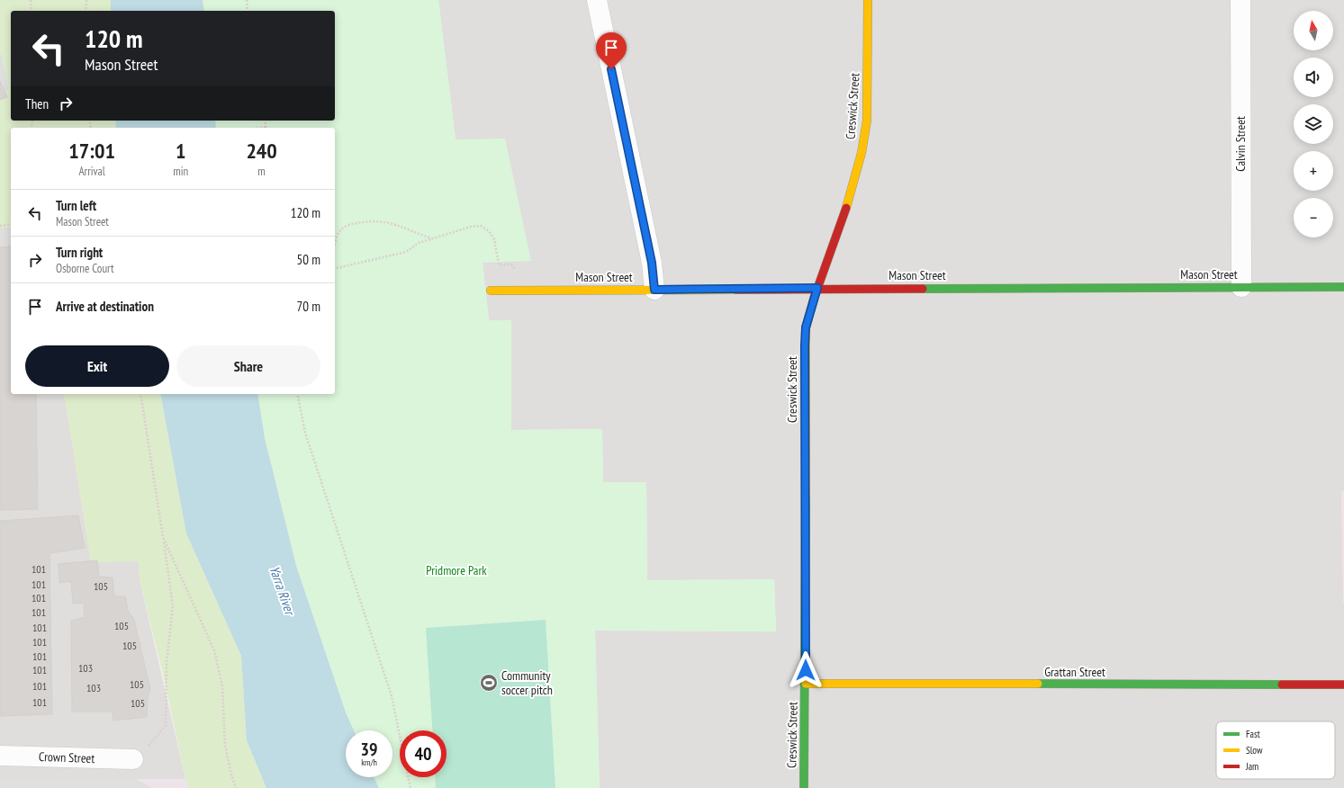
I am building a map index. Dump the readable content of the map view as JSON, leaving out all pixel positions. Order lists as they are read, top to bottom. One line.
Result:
{"streets":{"street":["Creswick Street","Calvin Street","Mason Street","Grattan Street","Crown Street"]},"crossings":[["Creswick Street","Mason Street"],["Creswick Street","Grattan Street"],["Calvin Street","Mason Street"]],"water":["Yarra River"],"parks":["Pridmore Park"],"places":{"sports":["Community soccer pitch"]},"house_numbers":["101","101","105","101","101","105","101","101","105","101","103","101","105","101","103","101","105"],"legend":["Fast","Slow","Jam"],"north":"top","page":{"map_buttons":["+","−"],"turn":["120 m","Mason Street"],"then":"Then","eta":["17:01","Arrival","1","min","240","m"],"list":[{"name":"Turn left","note":"Mason Street","value":"120 m"},{"name":"Turn right","note":"Osborne Court","value":"50 m"},{"name":"Arrive at destination","value":"70 m"}],"buttons":["Exit","Share"],"speed":"39 km/h","limit":"40"}}
